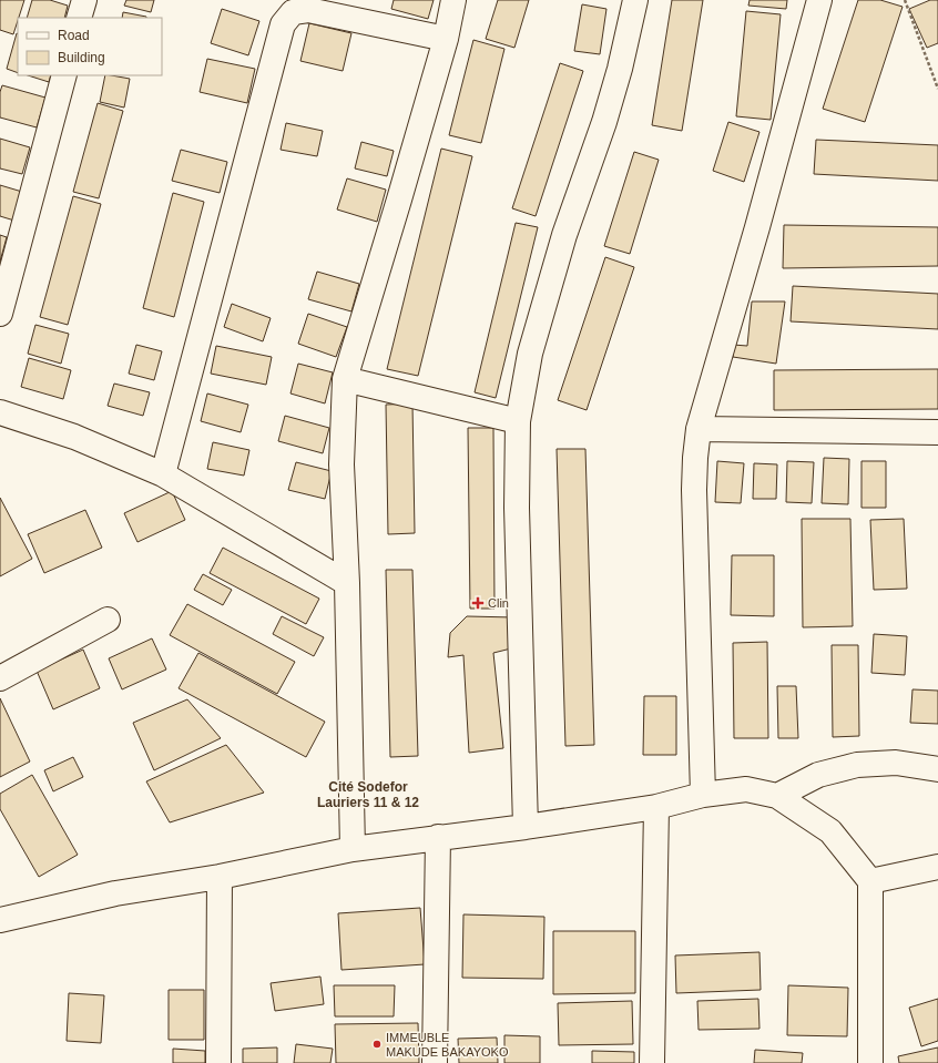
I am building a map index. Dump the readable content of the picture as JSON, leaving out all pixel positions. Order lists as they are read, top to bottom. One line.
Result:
{"districts":["Cité Sodefor Lauriers 11 & 12"],"places":{"health":["Clin"],"other":["IMMEUBLE MAKUDE BAKAYOKO"]},"legend":["Road","Building"]}
